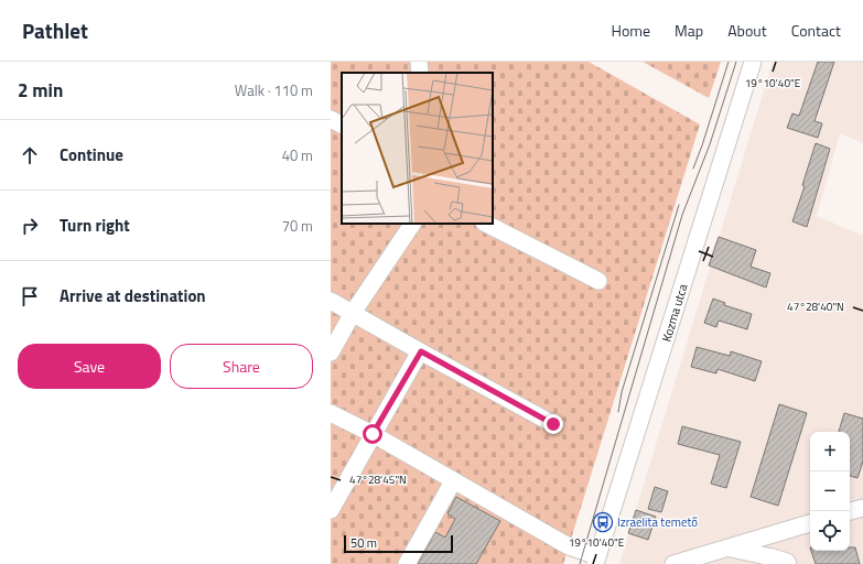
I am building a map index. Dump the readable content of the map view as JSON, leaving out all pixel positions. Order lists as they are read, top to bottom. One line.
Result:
{"streets":{"street":["Kozma utca"]},"places":{"bus stop":["Izraelita temető"]},"scale_bar":"50 m","page":{"header":"Pathlet","nav":["Home","Map","About","Contact"],"heading":["2 min","Walk · 110 m"],"list":[["Continue","40 m"],["Turn right","70 m"],"Arrive at destination"],"buttons":["Save","Share"],"map_buttons":["+","−"],"scale":"50 m"},"coordinates":["19°10'40\"E","47°28'40\"N","47°28'45\"N"]}
